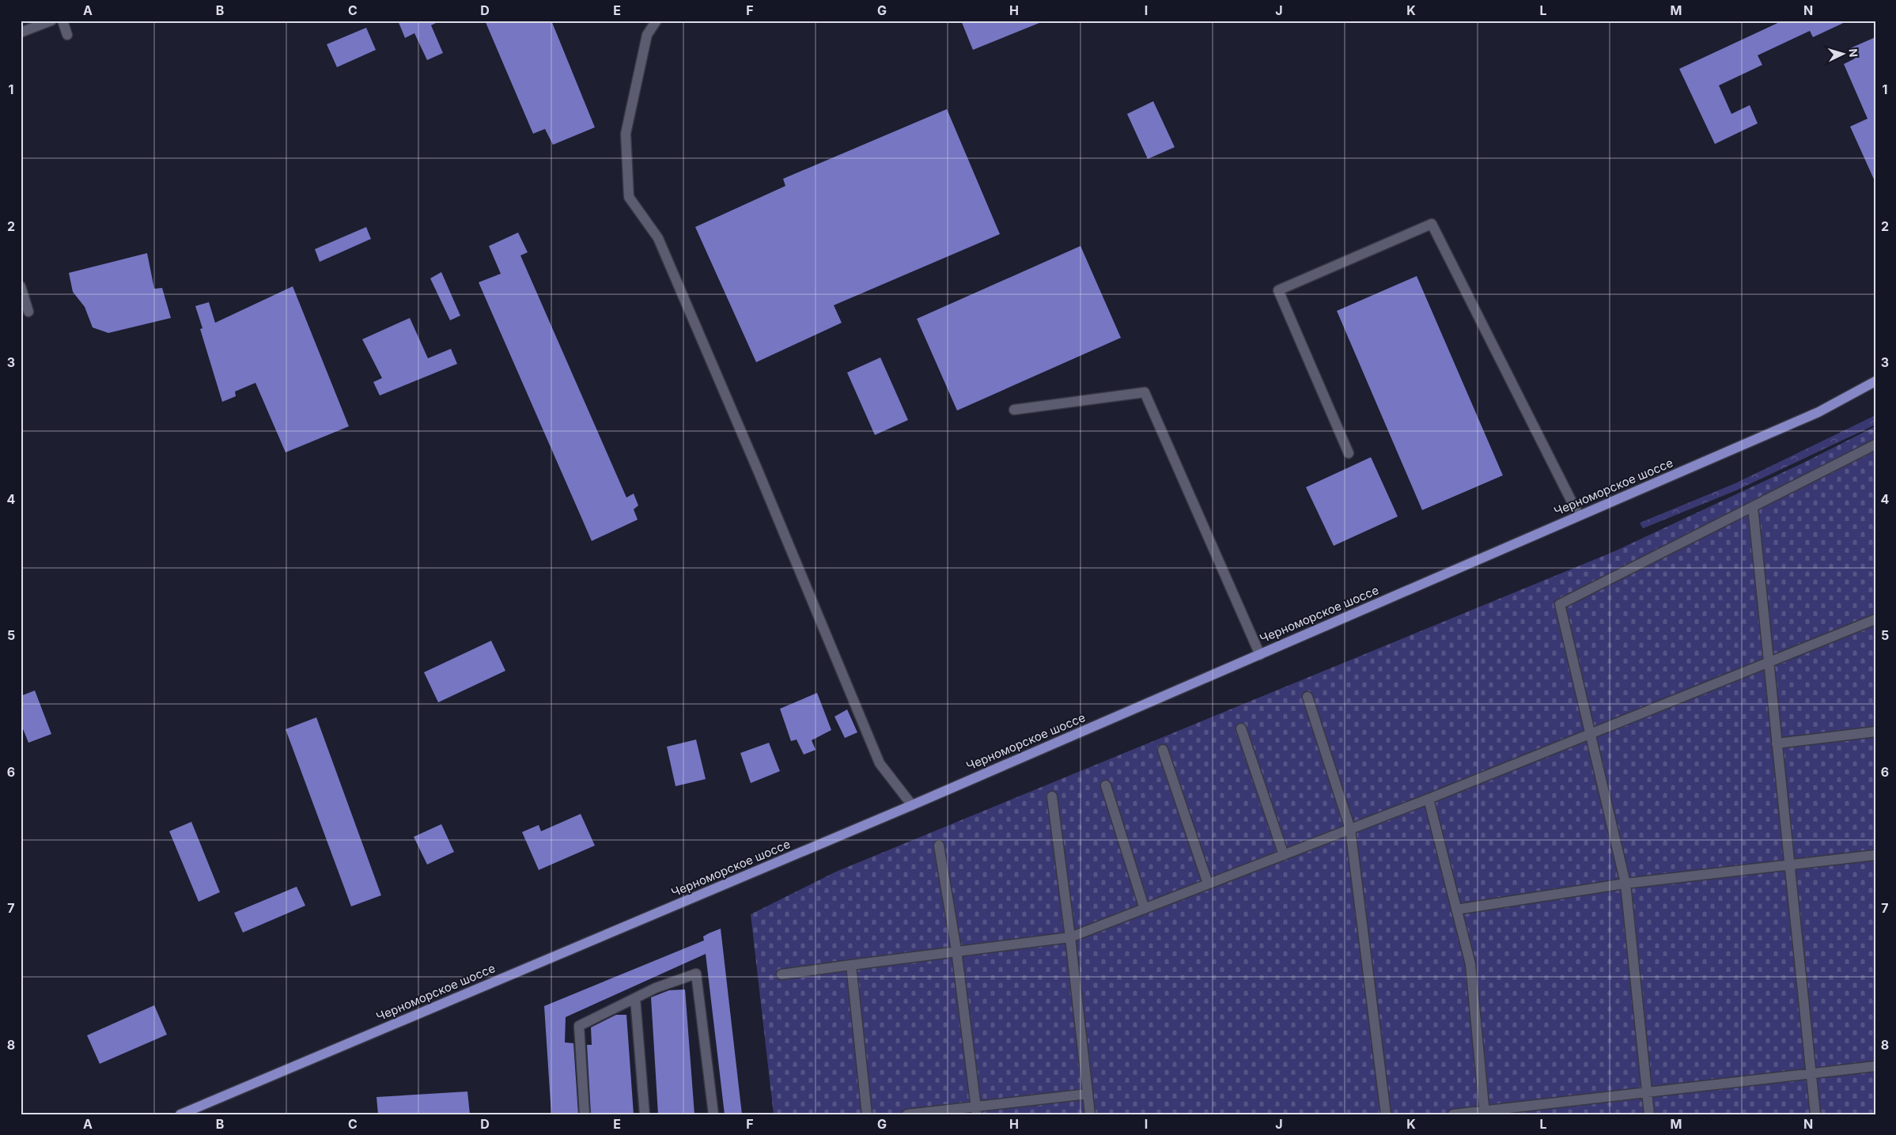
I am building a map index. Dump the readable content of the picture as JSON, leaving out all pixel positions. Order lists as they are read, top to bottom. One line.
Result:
{"streets":{"main road":["Черноморское шоссе"]},"north":"right","grid":{"columns":["A","B","C","D","E","F","G","H","I","J","K","L","M","N"],"rows":["1","2","3","4","5","6","7","8"]}}
